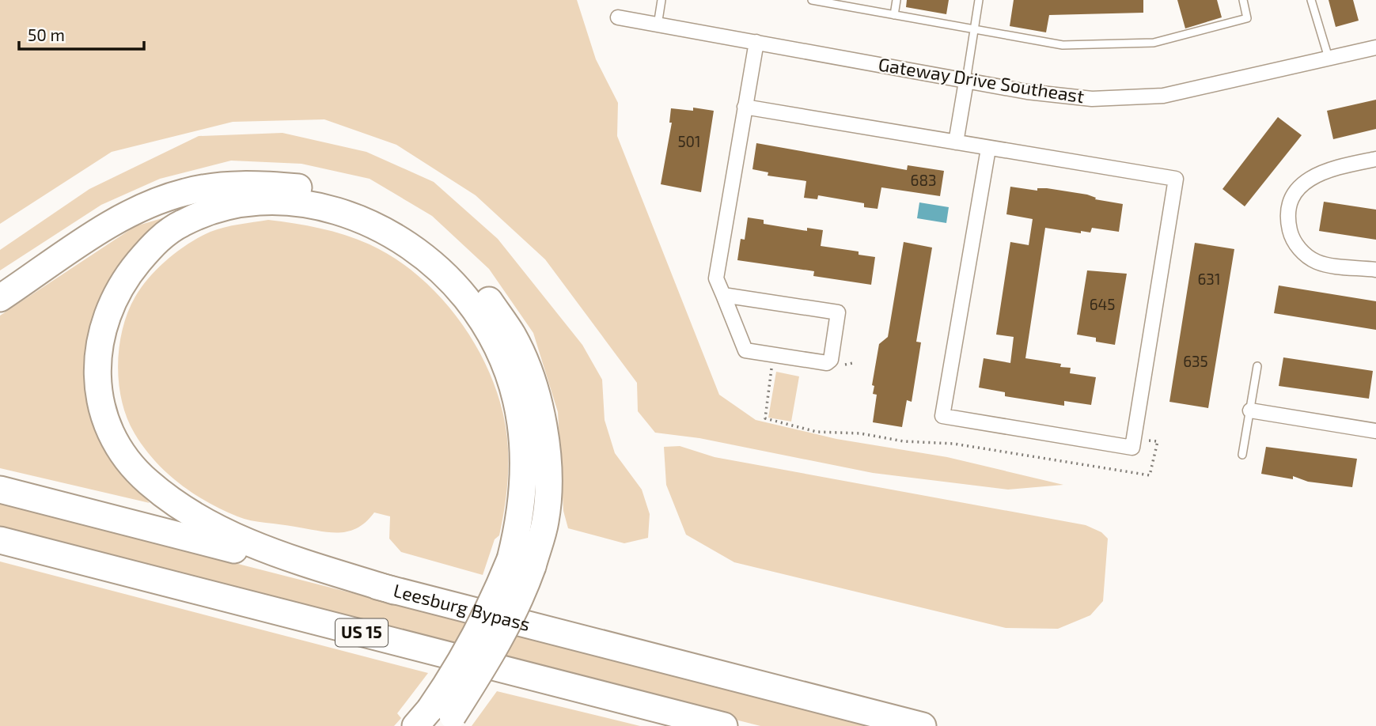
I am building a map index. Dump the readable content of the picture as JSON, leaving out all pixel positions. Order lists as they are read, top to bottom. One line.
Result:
{"streets":{"highway":["Leesburg Bypass","US 15"],"street":["Gateway Drive Southeast"]},"house_numbers":["501","683","631","645","635"],"scale_bar":"50 m"}
